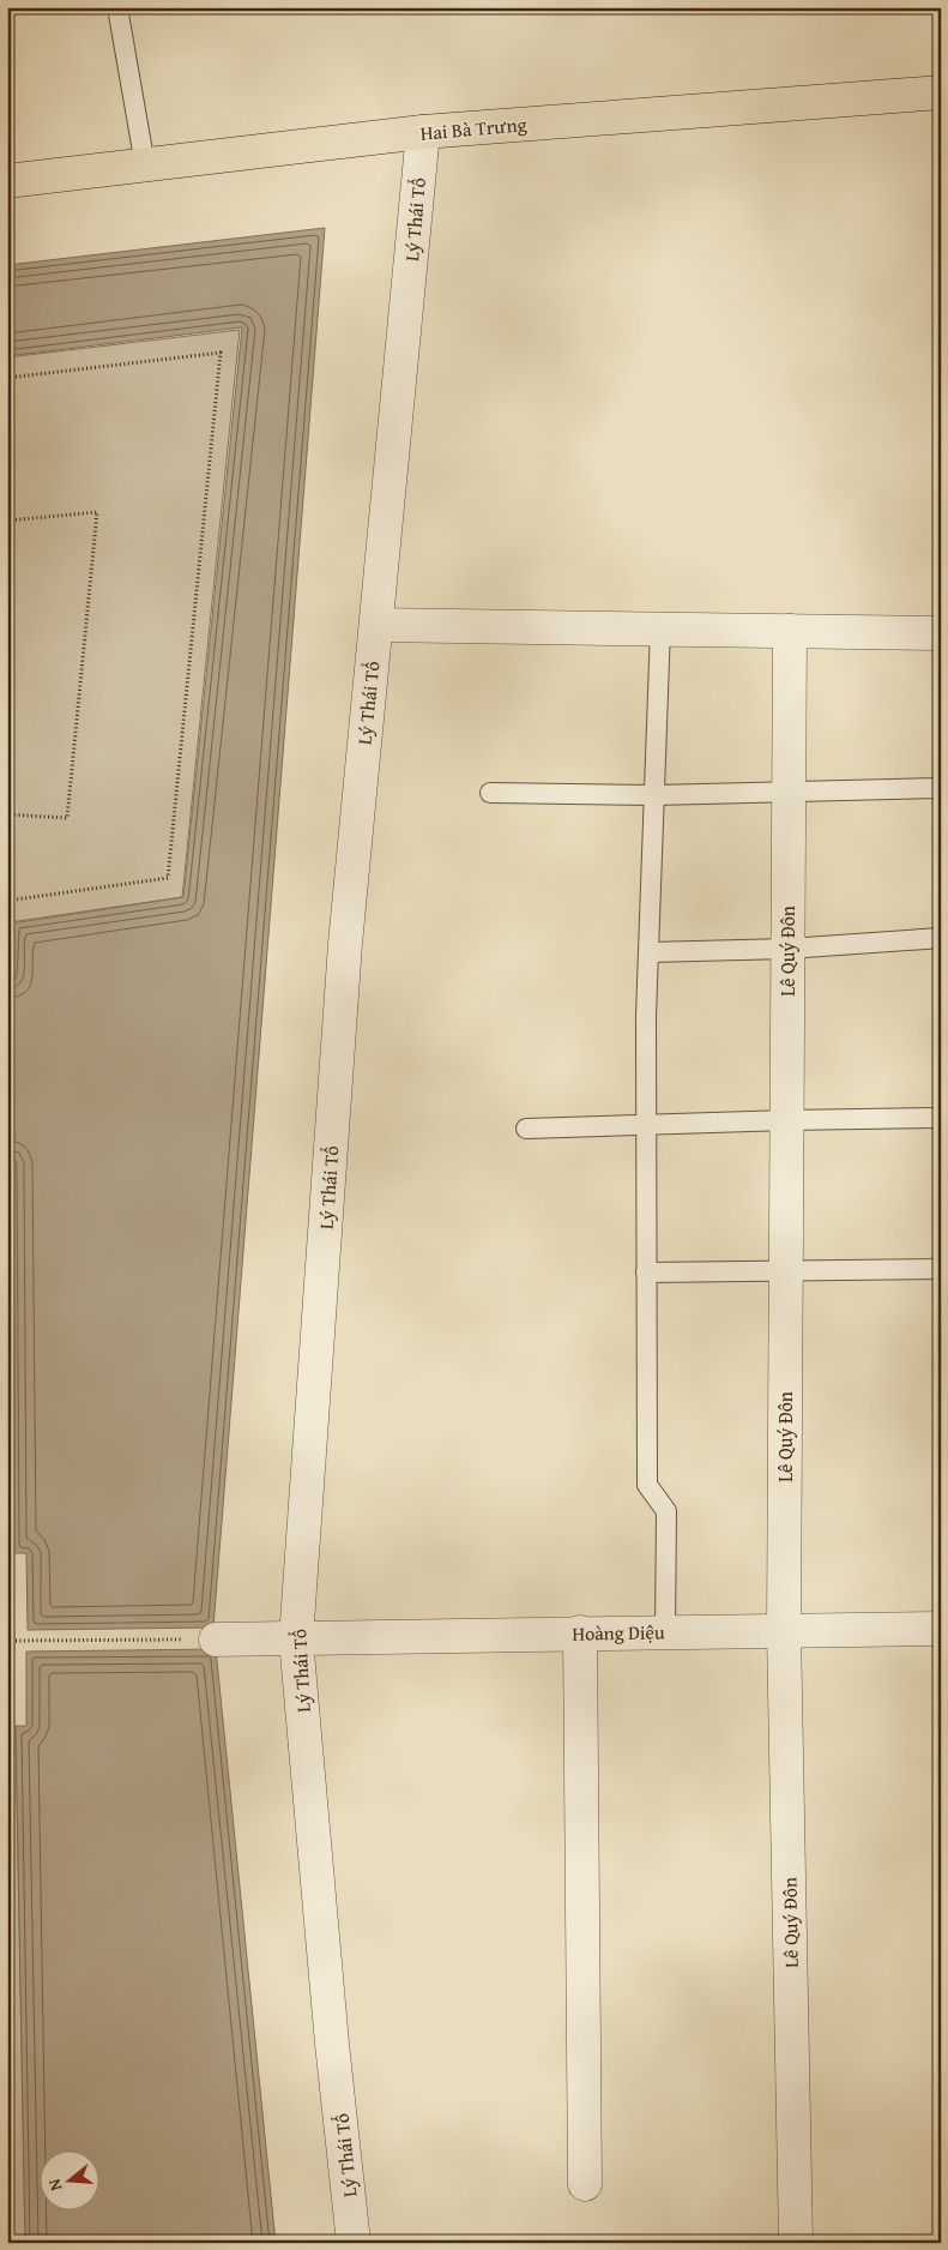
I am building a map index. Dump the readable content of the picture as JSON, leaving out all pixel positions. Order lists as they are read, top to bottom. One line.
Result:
{"streets":{"main road":["Hai Bà Trưng"],"street":["Lý Thái Tổ","Lê Quý Đôn","Hoàng Diệu"]},"crossings":[["Hai Bà Trưng","Lý Thái Tổ"],["Lý Thái Tổ","Hoàng Diệu"],["Lê Quý Đôn","Hoàng Diệu"]],"north":"left"}
